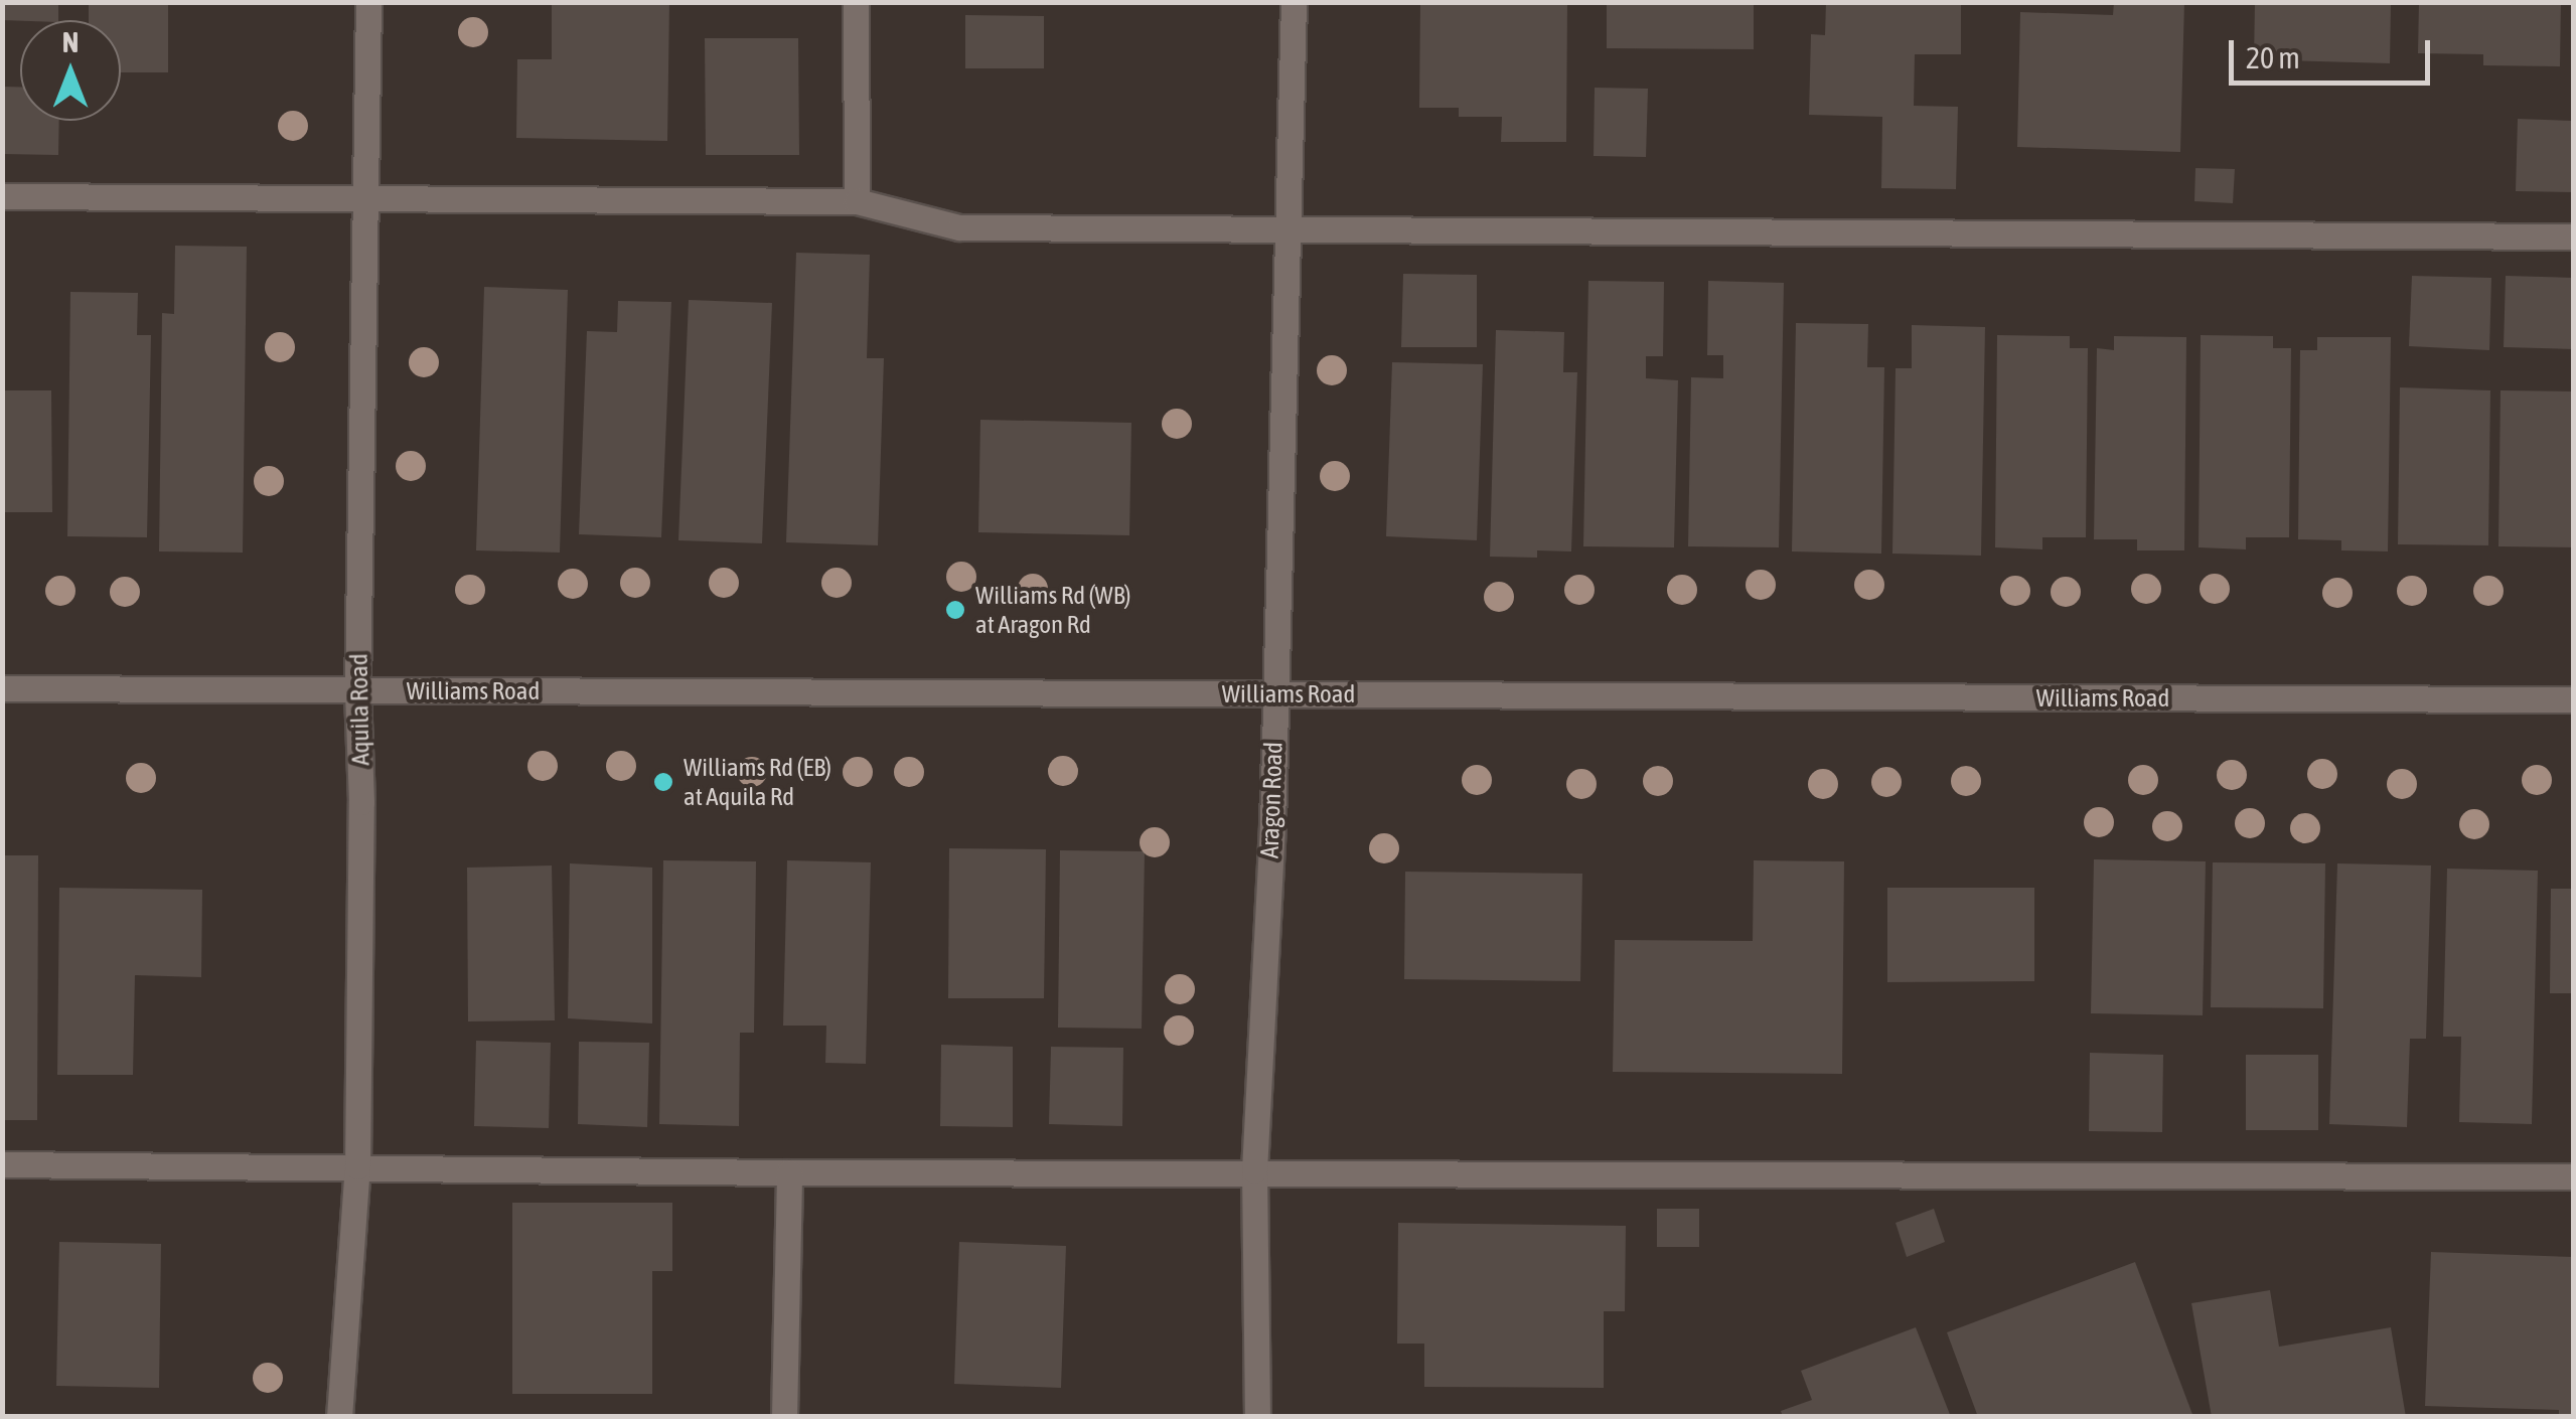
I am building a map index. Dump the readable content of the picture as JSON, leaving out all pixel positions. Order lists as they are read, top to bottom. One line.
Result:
{"streets":{"street":["Williams Road","Aquila Road","Aragon Road"]},"crossings":[["Williams Road","Aquila Road"],["Williams Road","Aragon Road"]],"places":["Williams Rd (WB) at Aragon Rd","Williams Rd (EB) at Aquila Rd"],"scale_bar":"20 m","north":"top"}
